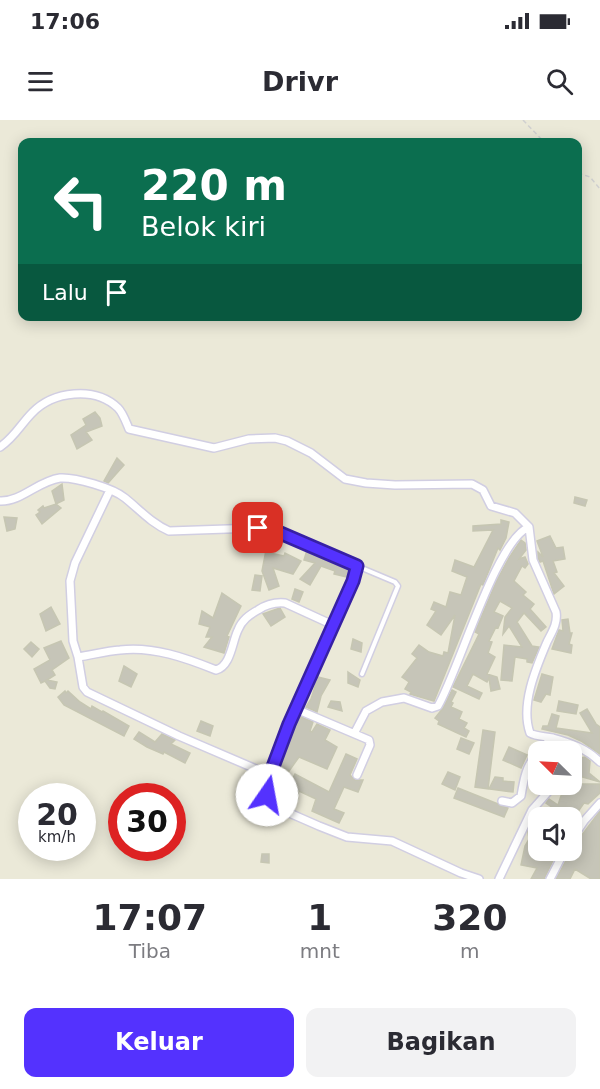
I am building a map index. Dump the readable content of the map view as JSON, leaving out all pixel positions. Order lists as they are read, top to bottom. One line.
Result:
{"north":"top left","page":{"status":"17:06","header":"Drivr","turn":["220 m","Belok kiri"],"then":"Lalu","speed":"20 km/h","limit":"30","eta":["17:07","Tiba","1","mnt","320","m"],"buttons":["Keluar","Bagikan"]}}
